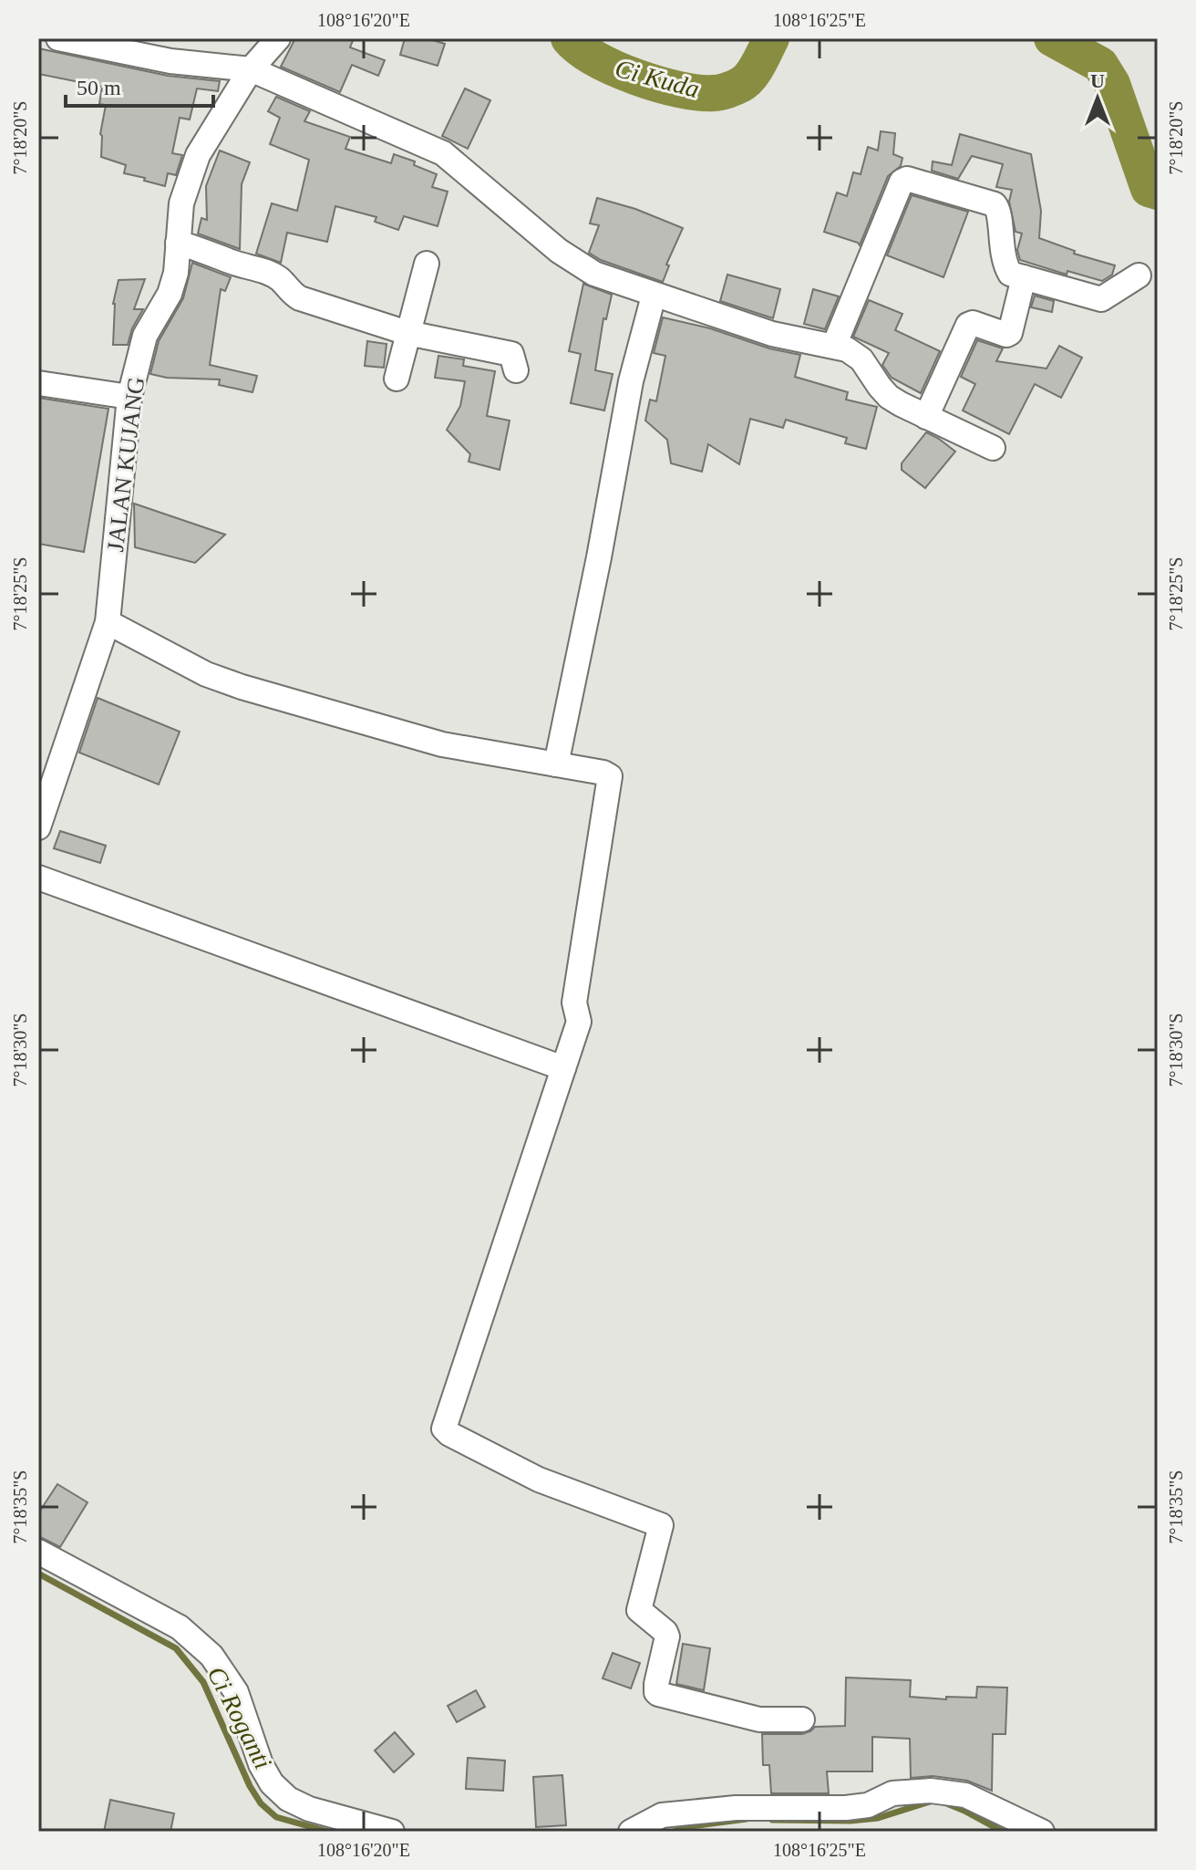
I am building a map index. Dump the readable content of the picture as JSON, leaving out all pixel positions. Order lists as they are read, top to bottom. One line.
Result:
{"streets":{"street":["JALAN KUJANG"]},"water":["Ci Kuda","Ci Roganti"],"scale_bar":"50 m","north":"top","coordinates":["108°16'20\"E","108°16'25\"E","7°18'20\"S","7°18'25\"S","7°18'30\"S","7°18'35\"S"]}
